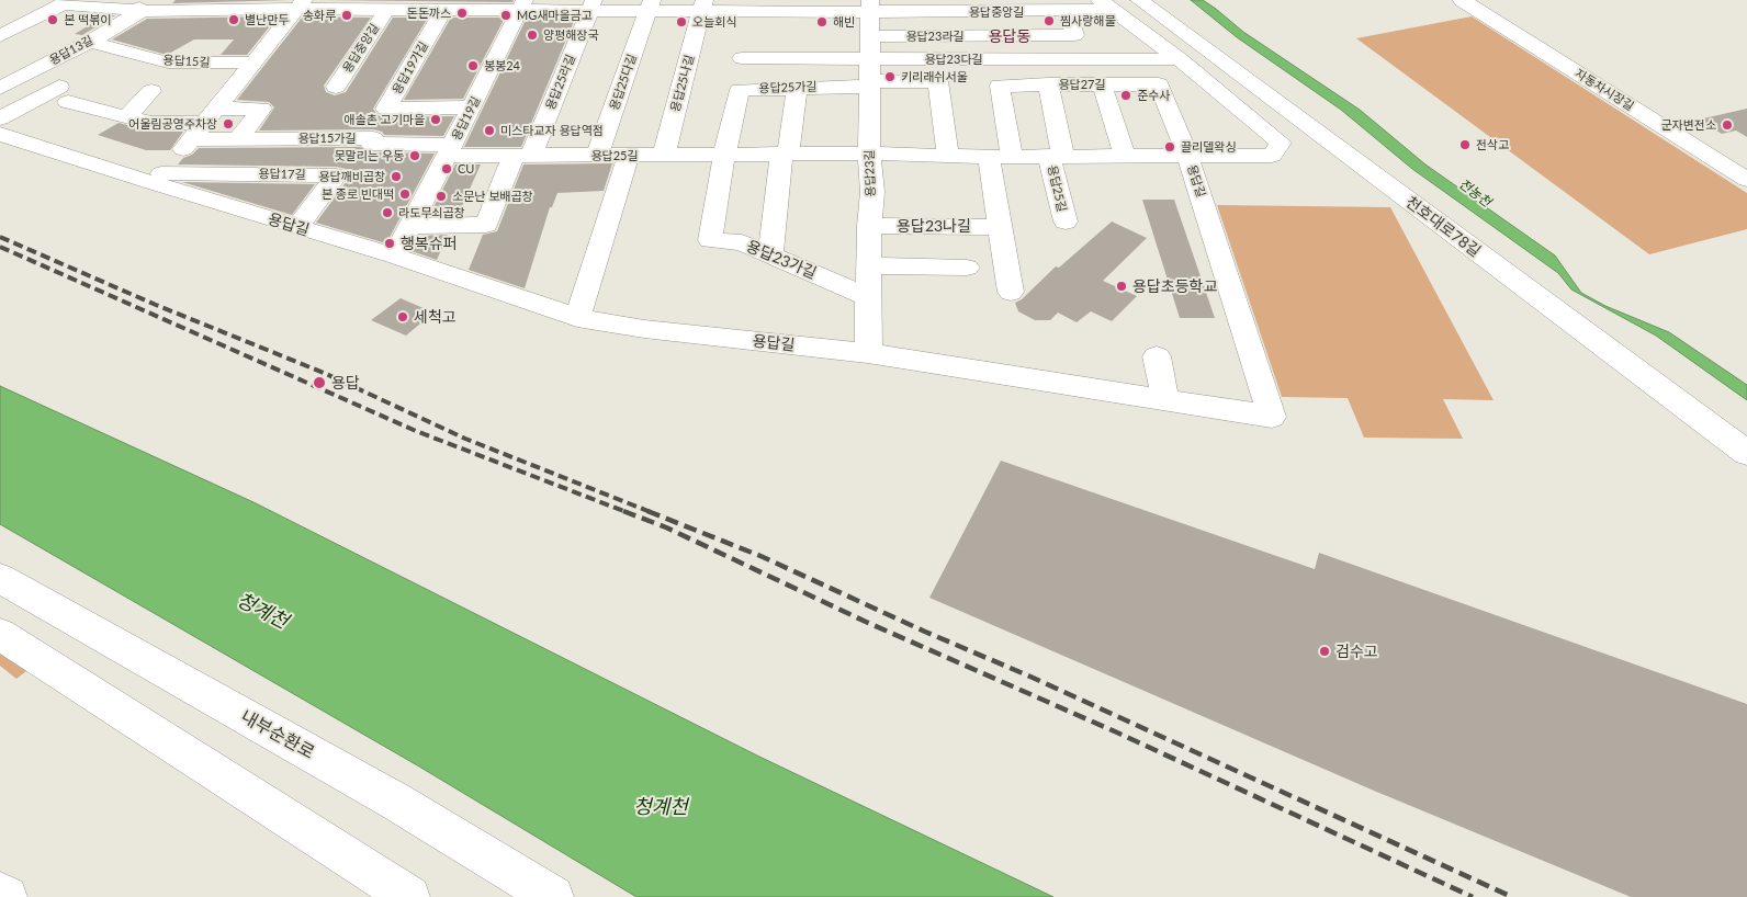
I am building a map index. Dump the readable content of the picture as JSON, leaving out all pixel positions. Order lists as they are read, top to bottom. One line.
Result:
{"streets":{"main road":["용답중앙길","용답23라길","용답13길","용답23다길","용답15길","용답19가길","용답25라길","용답25다길","용답25나길","용답27길","용답25가길","자동차시장길","용답19길","용답15가길","용답25길","용답23길","용답17길","용답길","용답23나길","천호대로78길","용답23가길","내부순환로"]},"crossings":[["용답중앙길","용답23라길"],["용답중앙길","용답13길"],["용답중앙길","용답23다길"],["용답중앙길","용답19가길"],["용답중앙길","용답25라길"],["용답중앙길","용답25다길"],["용답중앙길","용답25나길"],["용답중앙길","용답25가길"],["용답중앙길","용답19길"],["용답중앙길","용답23길"],["용답23라길","용답23다길"],["용답23라길","용답25가길"],["용답23라길","용답23길"],["용답23라길","용답길"],["용답13길","용답15길"],["용답23다길","용답25가길"],["용답23다길","용답23길"],["용답23다길","용답길"],["용답19가길","용답19길"],["용답25라길","용답25길"],["용답25다길","용답25길"],["용답25나길","용답25길"],["용답27길","용답25길"],["용답27길","용답길"],["용답25가길","용답25길"],["용답25가길","용답23길"],["용답25가길","용답23가길"],["용답19길","용답15가길"],["용답19길","용답25길"],["용답19길","용답길"],["용답15가길","용답25길"],["용답25길","용답23길"],["용답25길","용답길"],["용답25길","용답23가길"],["용답23길","용답길"],["용답23길","용답23나길"],["용답23길","용답23가길"],["용답17길","용답길"]],"districts":["용답동"],"water":["전농천","청계천"],"places":["돈돈까스","송화루","MG새마을금고","본 떡볶이","별난만두","찜사랑해물","오늘회식","해빈","양평해장국","봉봉24","키리래쉬서울","준수사","애솔촌 고기마을","어울림공영주차장","군자변전소","미스타교자 용답역점","전삭고","끌리델왁싱","못말리는 우동","CU","용답깨비곱창","본 종로 빈대떡","소문난 보배곱창","라도무쇠곱창","행복슈퍼","용답초등학교","세척고","용답","검수고"]}
